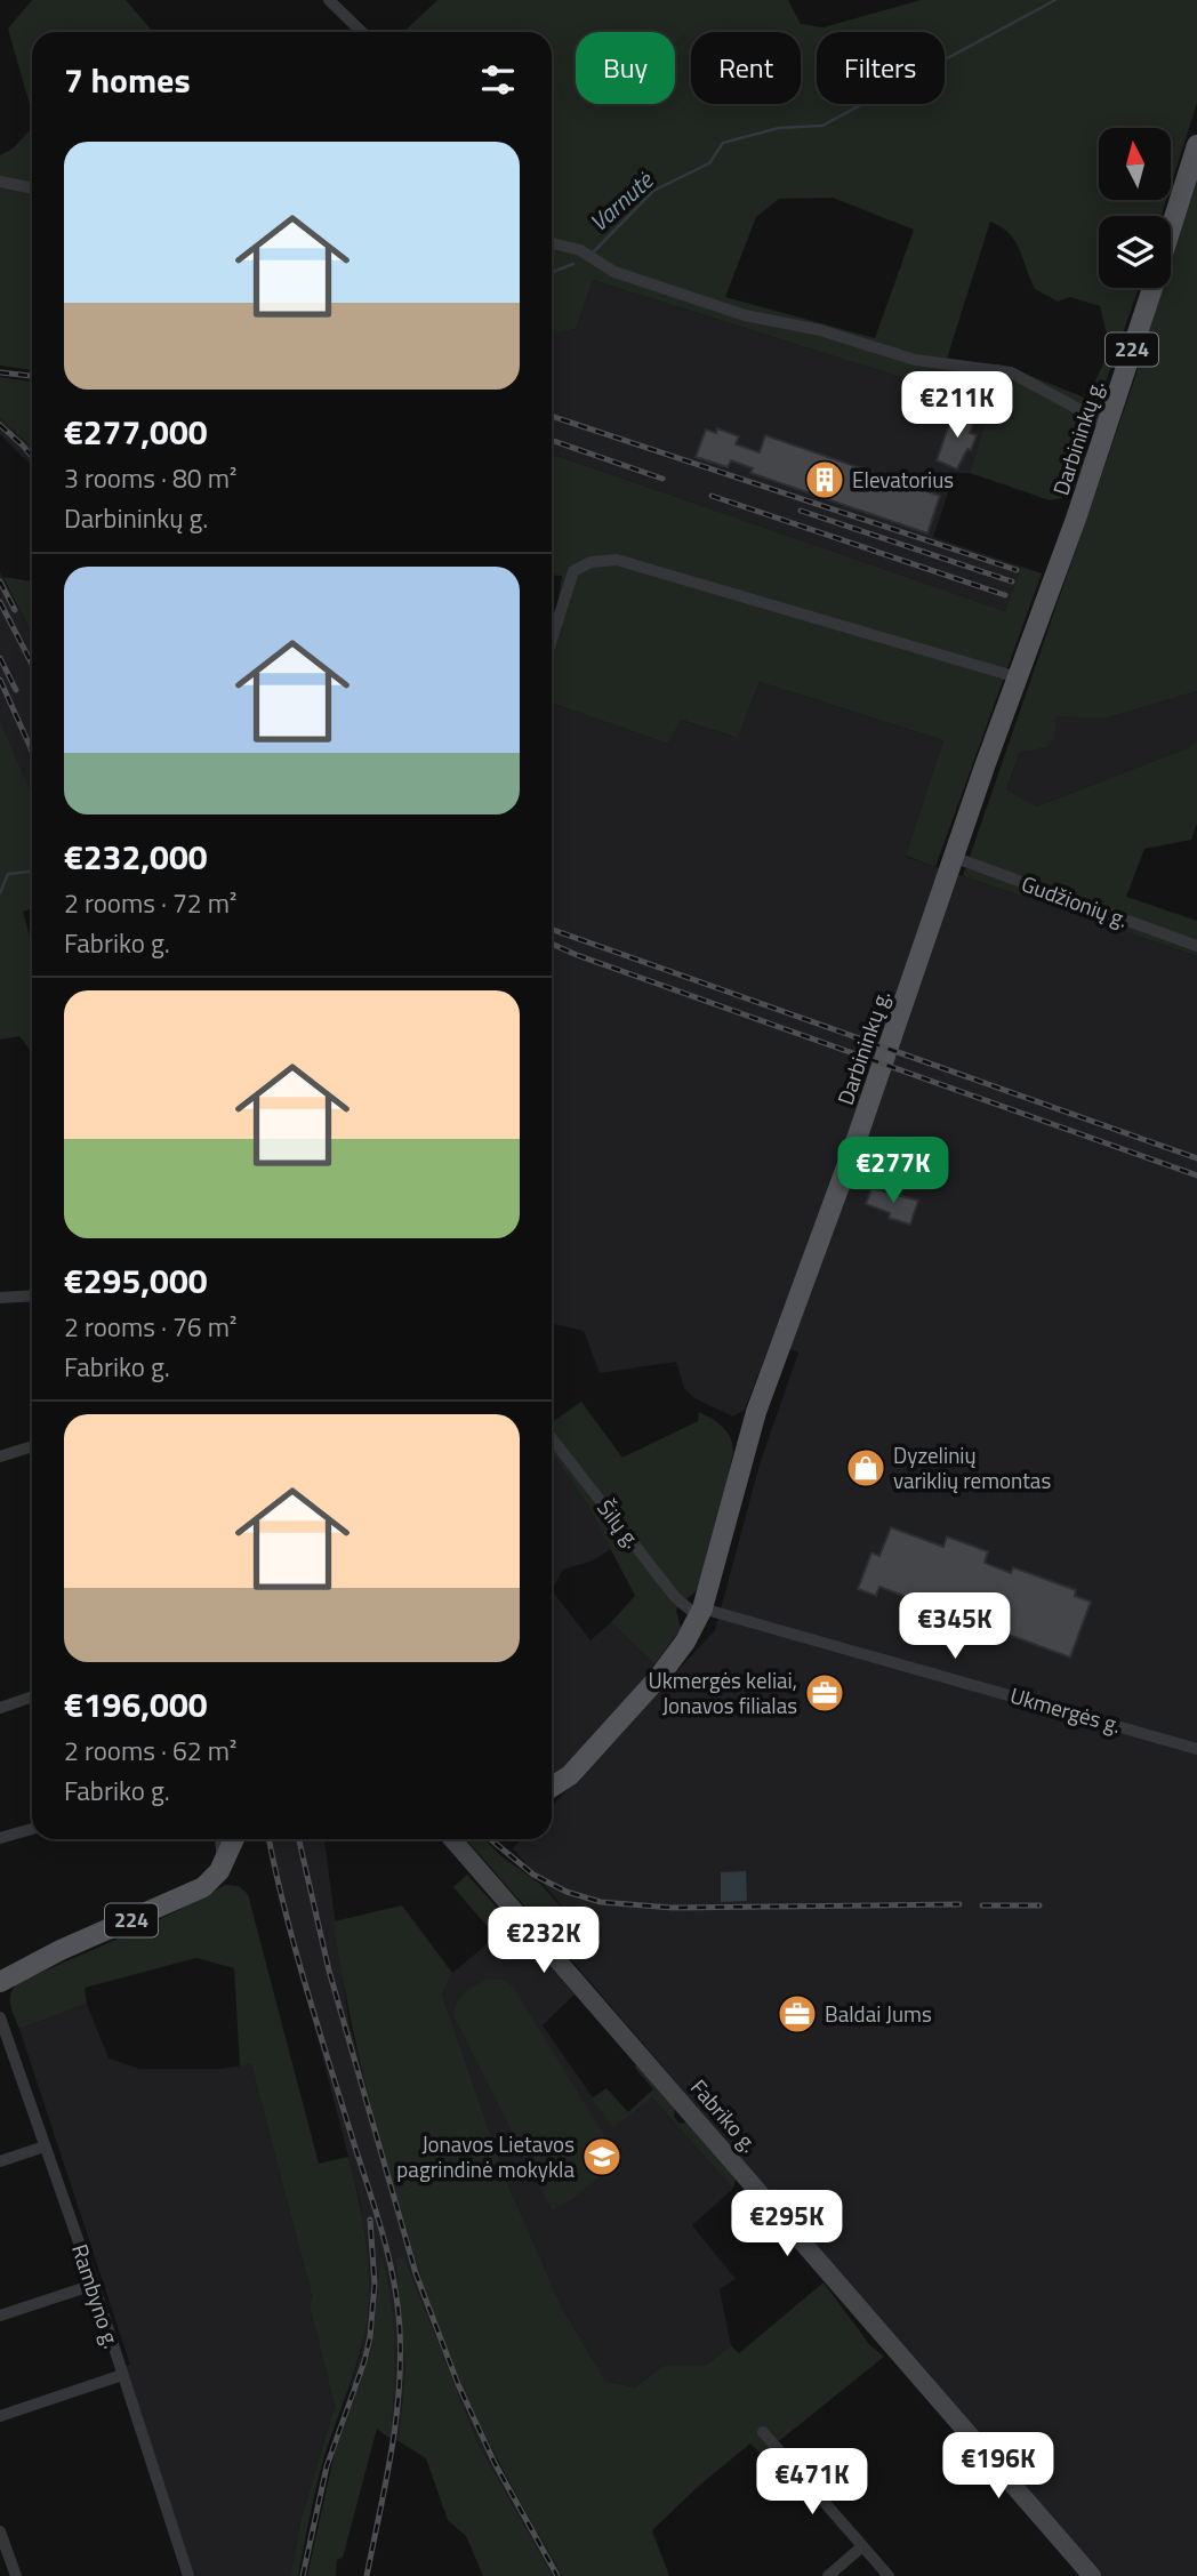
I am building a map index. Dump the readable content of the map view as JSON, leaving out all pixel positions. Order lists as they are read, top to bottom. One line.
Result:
{"streets":{"main road":["224","Darbininkų g."],"street":["Gudžionių g.","Šilų g.","Ukmergės g.","Fabriko g.","Rambyno g."]},"crossings":[["Darbininkų g.","Gudžionių g."],["Darbininkų g.","Šilų g."],["Darbininkų g.","Ukmergės g."],["Šilų g.","Ukmergės g."]],"water":["Varnutė"],"places":{"building":["Elevatorius"],"shop":["Dyzelinių variklių remontas"],"office":["Ukmergės keliai, Jonavos filialas","Baldai Jums"],"school or university":["Jonavos Lietavos pagrindinė mokykla"]},"north":"top","page":{"chip":["Buy","Rent","Filters"],"heading":"7 homes","list":[{"name":"€277,000","note":"3 rooms · 80 m² · Darbininkų g."},{"name":"€232,000","note":"2 rooms · 72 m² · Fabriko g."},{"name":"€295,000","note":"2 rooms · 76 m² · Fabriko g."},{"name":"€196,000","note":"2 rooms · 62 m² · Fabriko g."}],"price":["€211K","€277K","€345K","€232K","€295K","€196K","€471K"]}}
